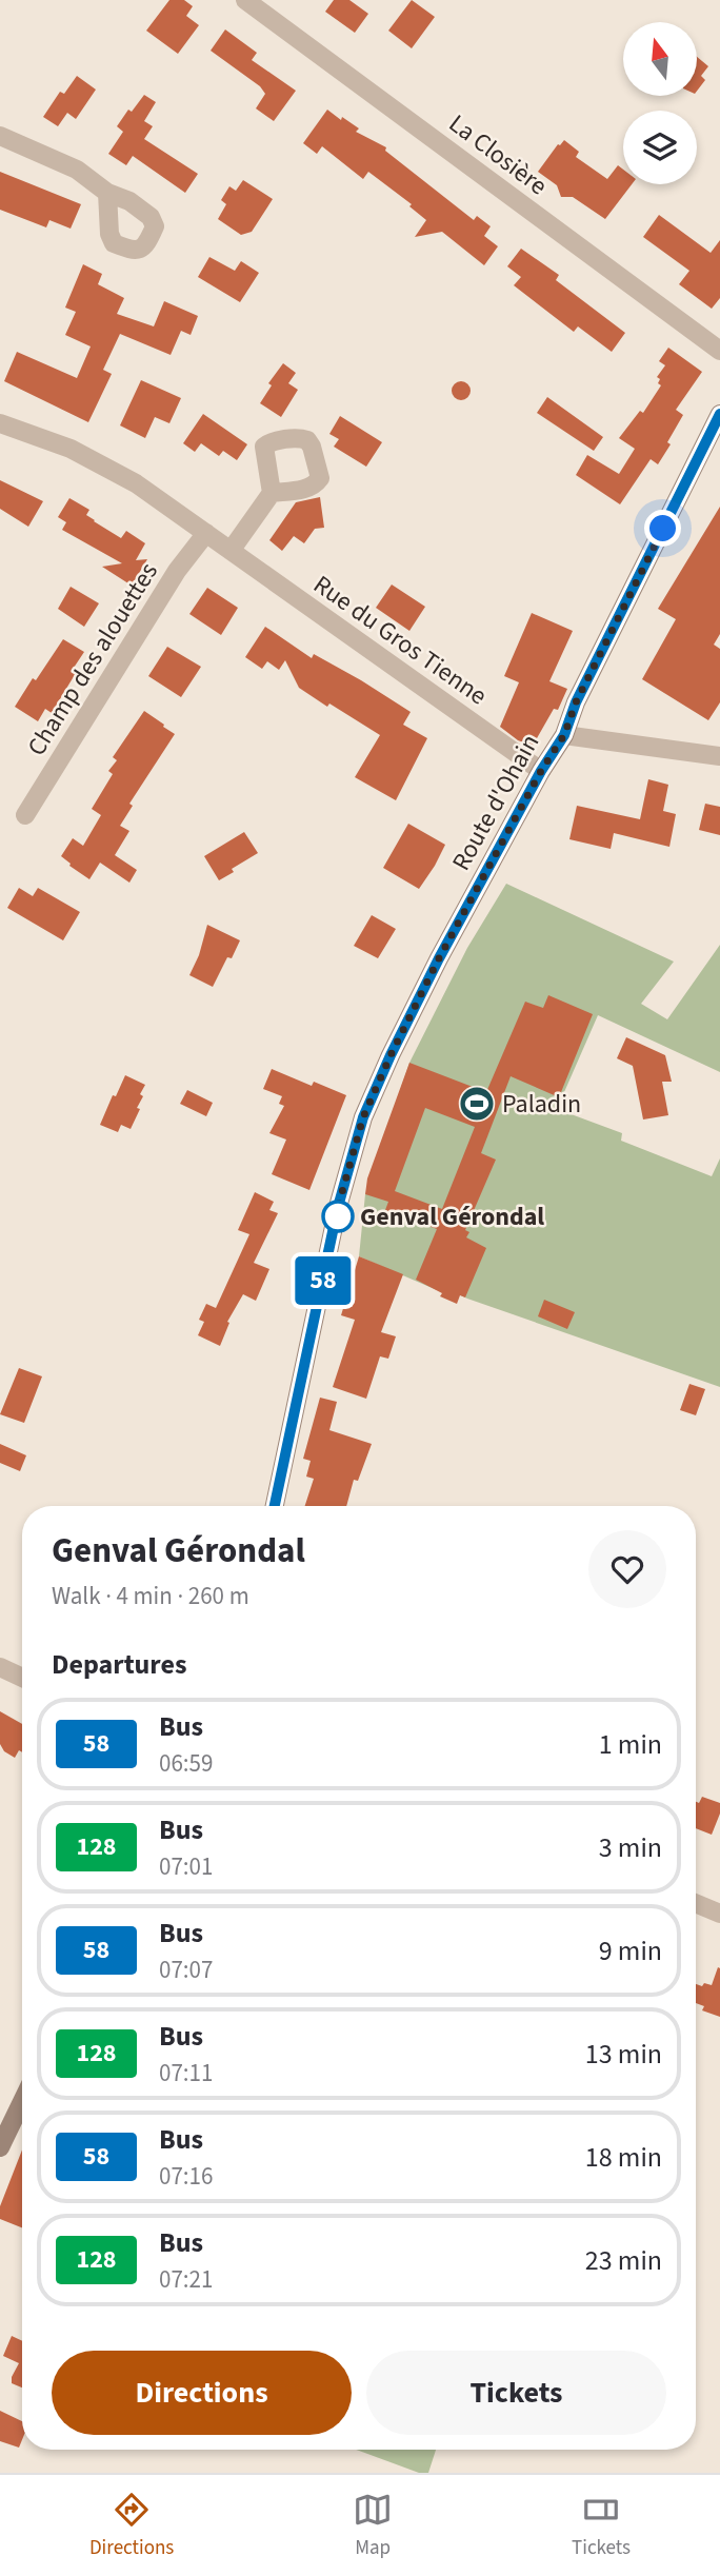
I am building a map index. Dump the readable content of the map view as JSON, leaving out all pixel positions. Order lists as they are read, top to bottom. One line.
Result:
{"streets":{"main road":["Route d'Ohain"],"street":["La Closière","Rue du Gros Tienne","Champ des alouettes"]},"crossings":[["Rue du Gros Tienne","Champ des alouettes"],["Rue du Gros Tienne","Route d'Ohain"]],"places":{"sports":["Paladin"],"other":["Genval Gérondal"]},"lines":["bus line 58"],"north":"top","page":{"on_map":"58","heading":[["Genval Gérondal","Walk · 4 min · 260 m"],"Departures"],"list":[{"mark":"58","name":"Bus","note":"06:59","value":"1 min"},{"mark":"128","name":"Bus","note":"07:01","value":"3 min"},{"mark":"58","name":"Bus","note":"07:07","value":"9 min"},{"mark":"128","name":"Bus","note":"07:11","value":"13 min"},{"mark":"58","name":"Bus","note":"07:16","value":"18 min"},{"mark":"128","name":"Bus","note":"07:21","value":"23 min"}],"buttons":["Directions","Tickets"],"tabs":["Directions","Map","Tickets"]}}
